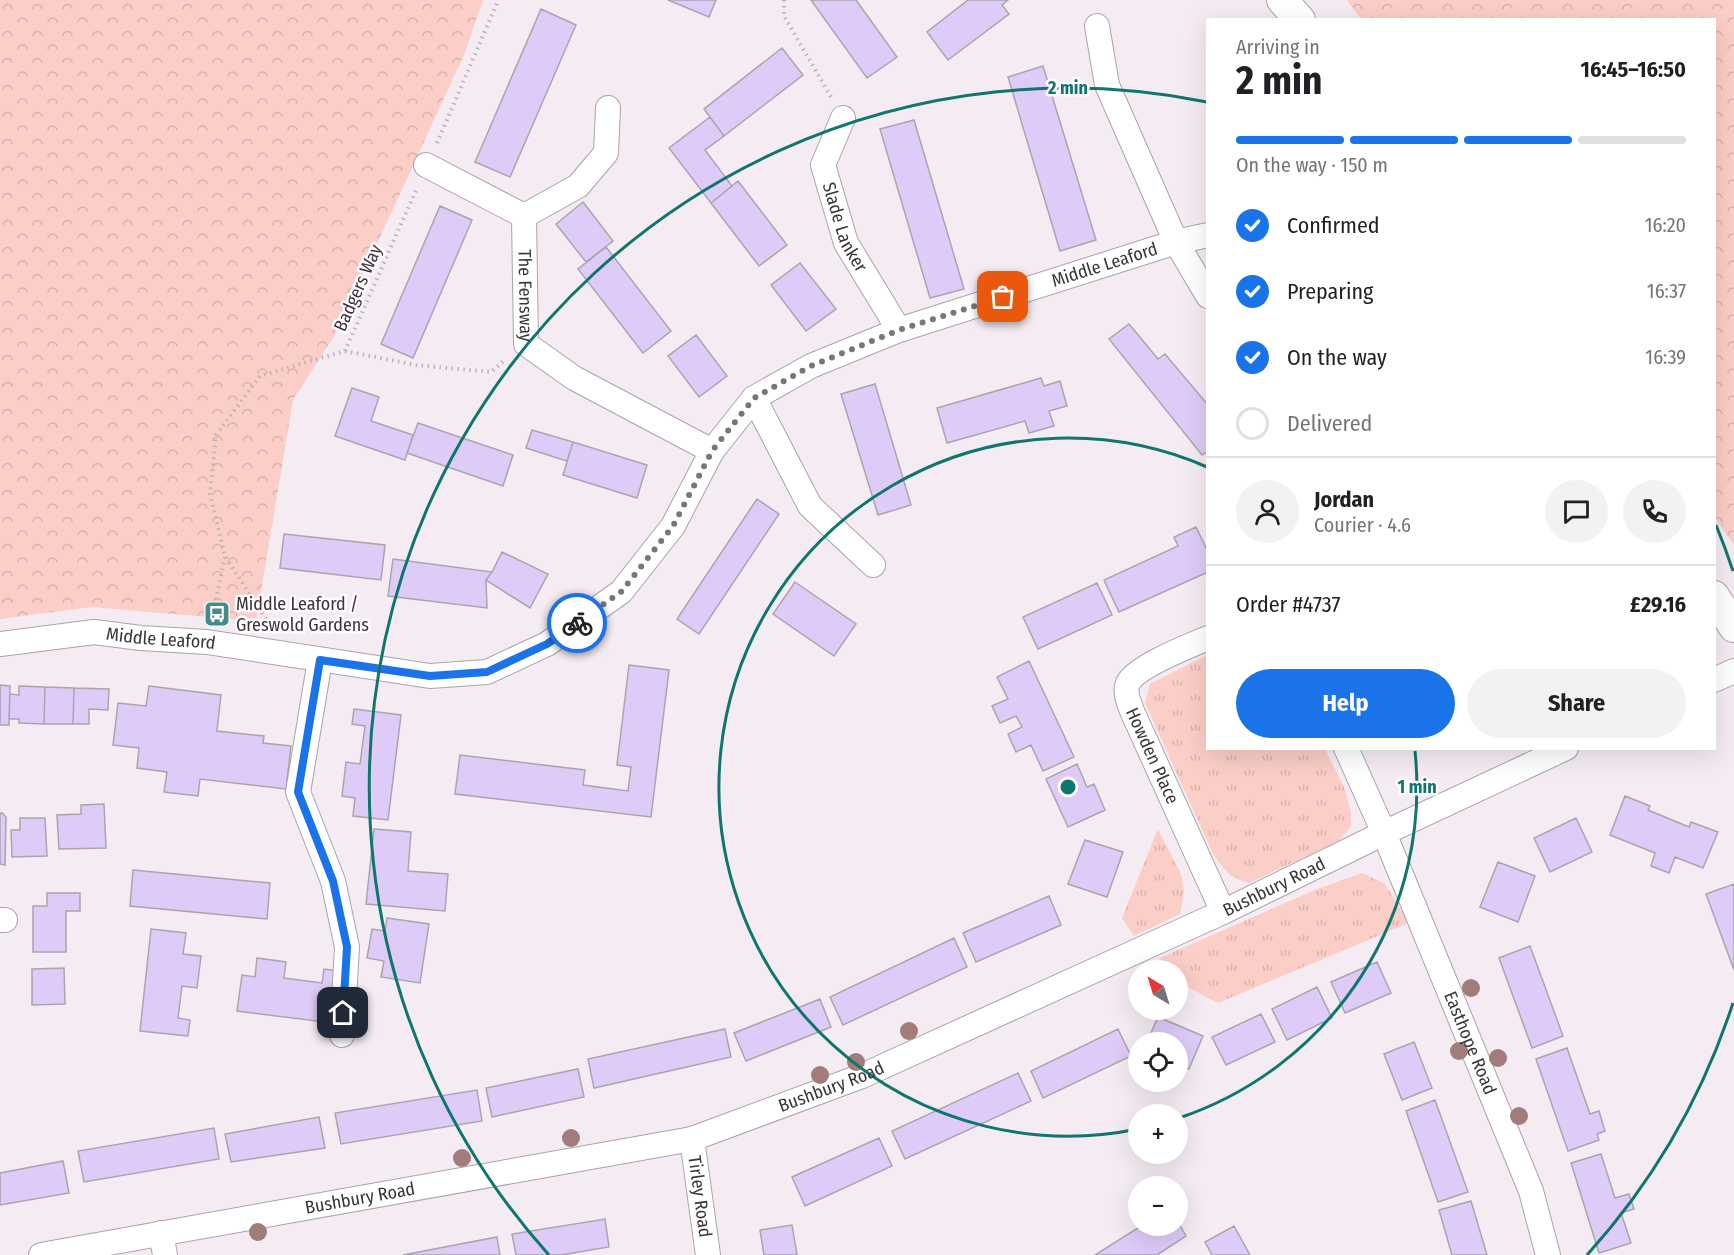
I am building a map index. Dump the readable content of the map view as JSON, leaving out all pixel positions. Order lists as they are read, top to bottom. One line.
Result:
{"streets":{"street":["Slade Lanker","Middle Leaford","The Fensway","Howden Place","Bushbury Road","Easthope Road","Tirley Road"],"path":["Badgers Way"]},"crossings":[["Slade Lanker","Middle Leaford"],["Middle Leaford","Badgers Way"],["Middle Leaford","The Fensway"],["Howden Place","Bushbury Road"],["Bushbury Road","Easthope Road"],["Bushbury Road","Tirley Road"]],"places":{"bus stop":["Middle Leaford / Greswold Gardens"]},"north":"top left","page":{"heading":["2 min","Arriving in","16:45–16:50"],"panel":["Jordan","Courier · 4.6","Order #4737","£29.16"],"bar":"On the way · 150 m","list":[["Confirmed","16:20"],["Preparing","16:37"],["On the way","16:39"],"Delivered"],"buttons":["Help","Share"],"map_buttons":["+","−"]},"rings":["2 min","1 min"]}
